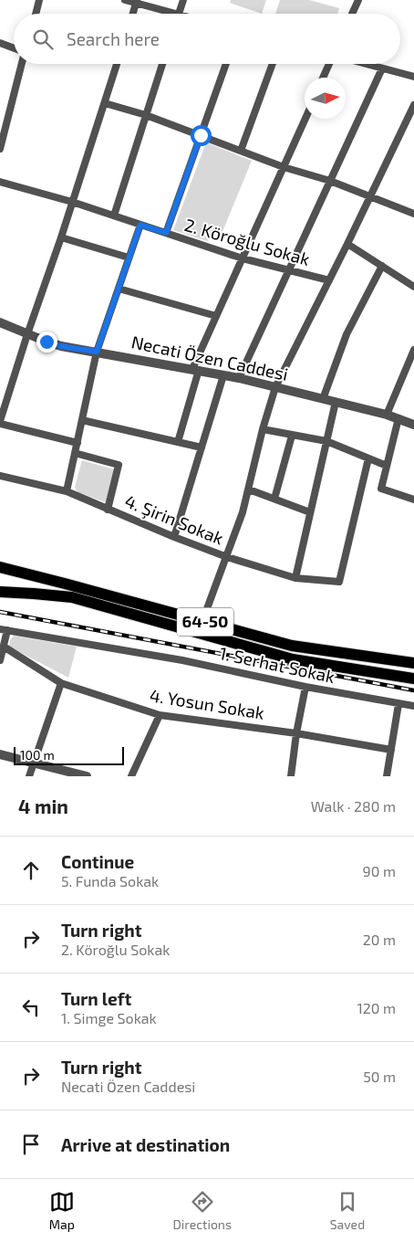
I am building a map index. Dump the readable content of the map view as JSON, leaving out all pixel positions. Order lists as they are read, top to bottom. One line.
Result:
{"streets":{"main road":["64-50"],"street":["2. Köroğlu Sokak","Necati Özen Caddesi","4. Şirin Sokak","1. Serhat Sokak","4. Yosun Sokak"]},"scale_bar":"100 m","north":"right","page":{"search":"Search here","scale":"100 m","heading":["4 min","Walk · 280 m"],"list":[["Continue","5. Funda Sokak","90 m"],["Turn right","2. Köroğlu Sokak","20 m"],["Turn left","1. Simge Sokak","120 m"],["Turn right","Necati Özen Caddesi","50 m"],"Arrive at destination"],"nav":["Map","Directions","Saved"]}}
